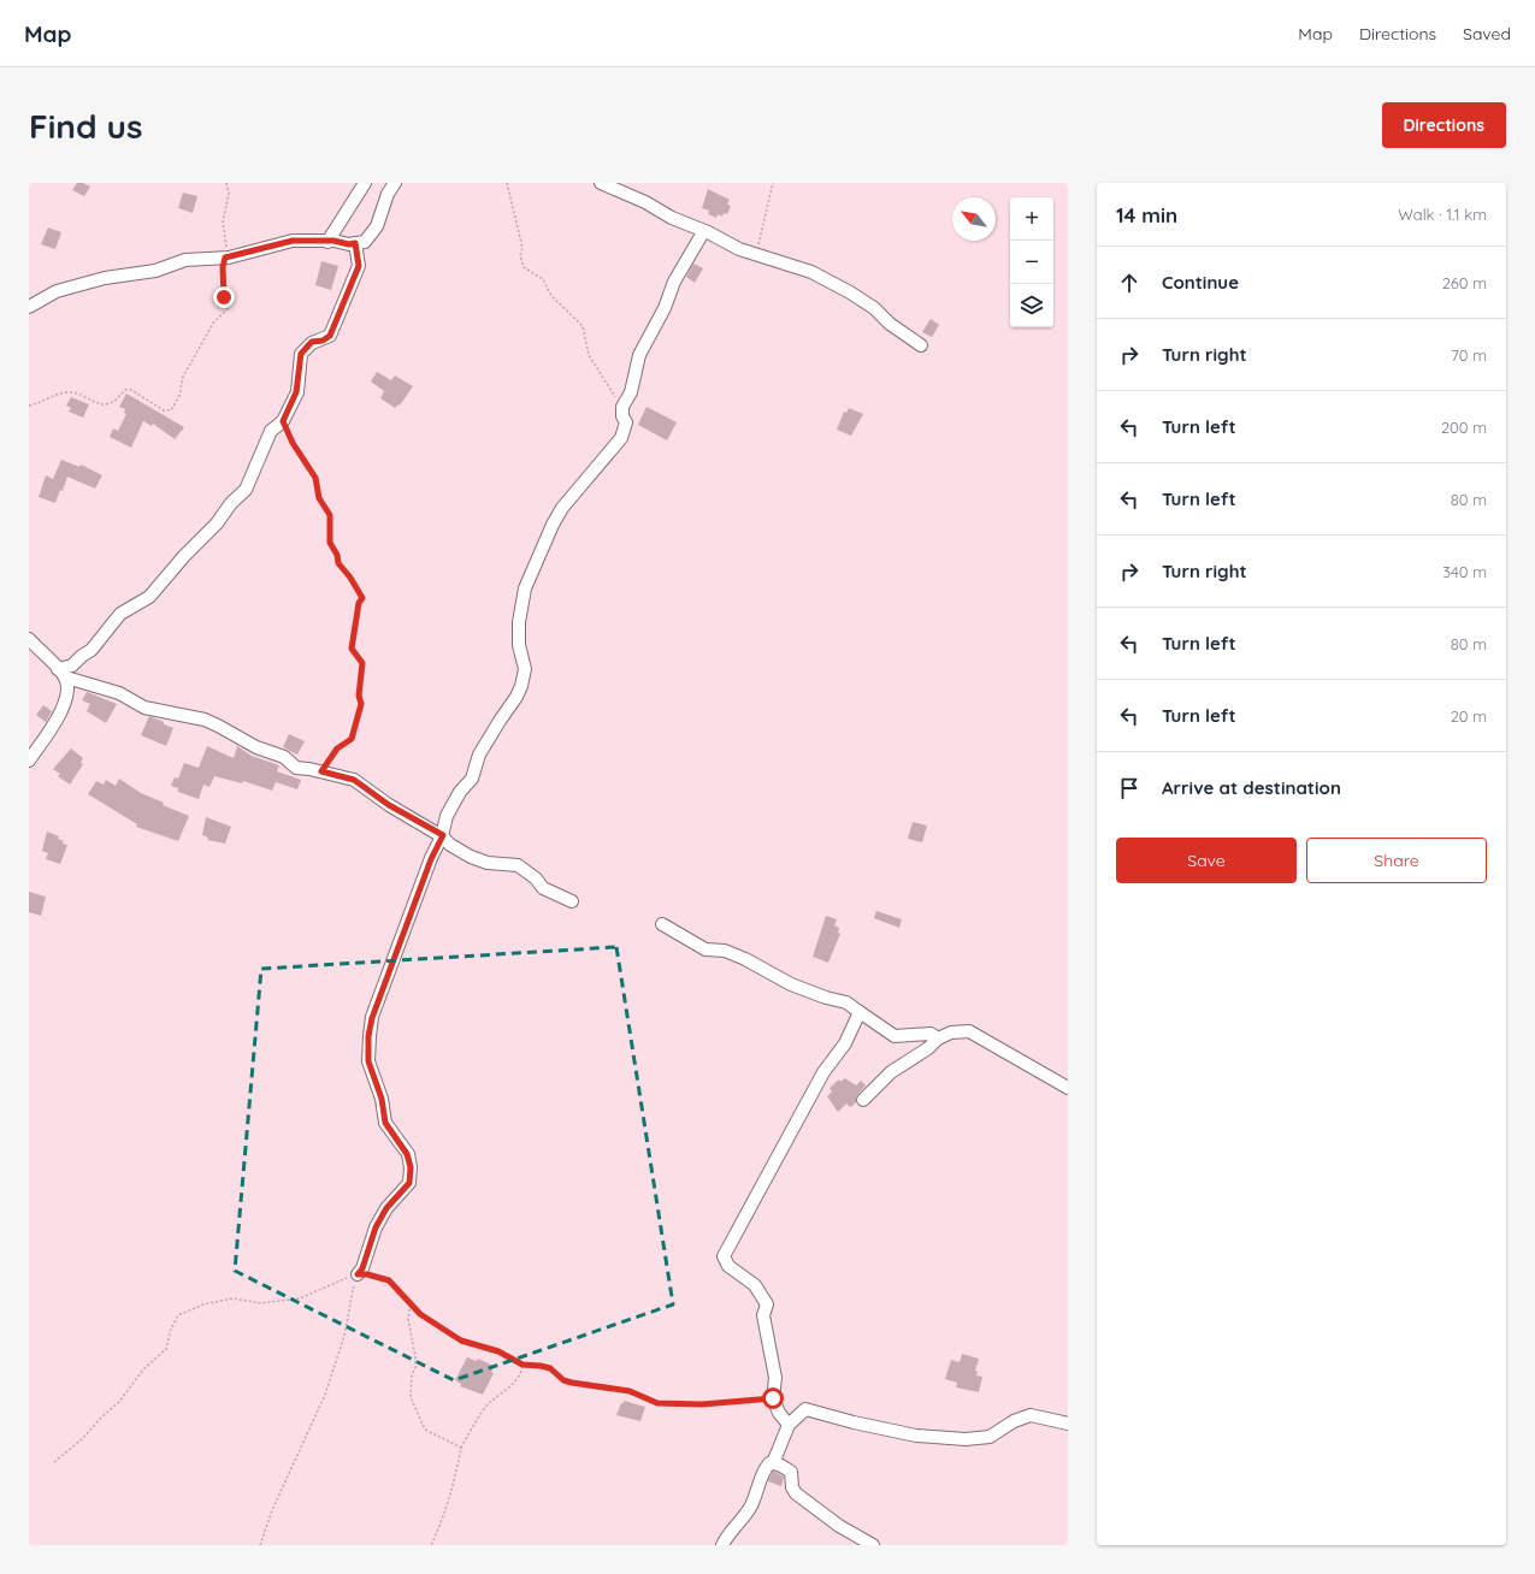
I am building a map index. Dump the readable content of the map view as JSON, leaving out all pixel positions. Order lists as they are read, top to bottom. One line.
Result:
{"north":"top left","page":{"header":"Map","nav":["Map","Directions","Saved"],"buttons":["Directions",["Save","Share"]],"title":"Find us","heading":["14 min","Walk · 1.1 km"],"map_buttons":["+","−"],"list":[["Continue","260 m"],["Turn right","70 m"],["Turn left","200 m"],["Turn left","80 m"],["Turn right","340 m"],["Turn left","80 m"],["Turn left","20 m"],"Arrive at destination"]}}
